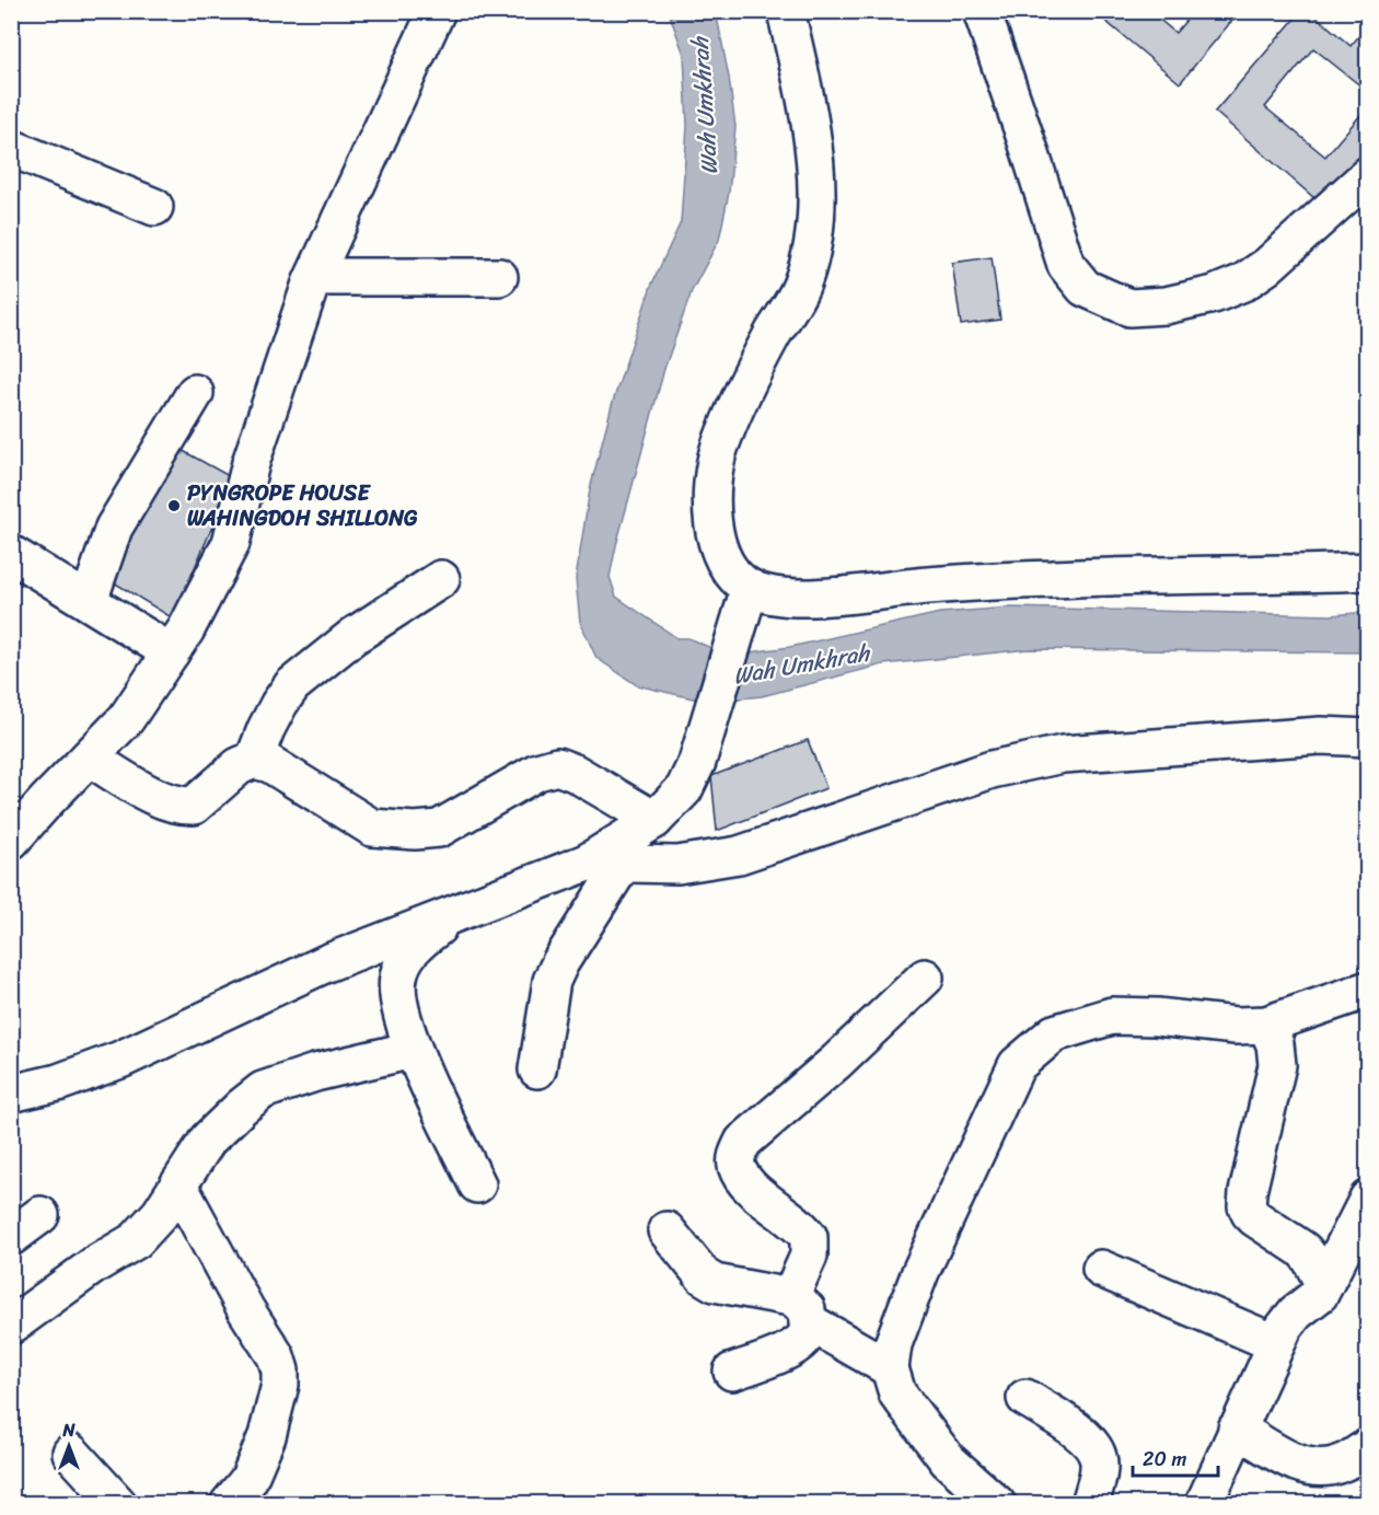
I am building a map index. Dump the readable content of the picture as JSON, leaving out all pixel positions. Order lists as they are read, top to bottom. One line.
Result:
{"water":["Wah Umkhrah"],"places":["PYNGROPE HOUSE WAHINGDOH SHILLONG"],"scale_bar":"20 m","north":"top"}
